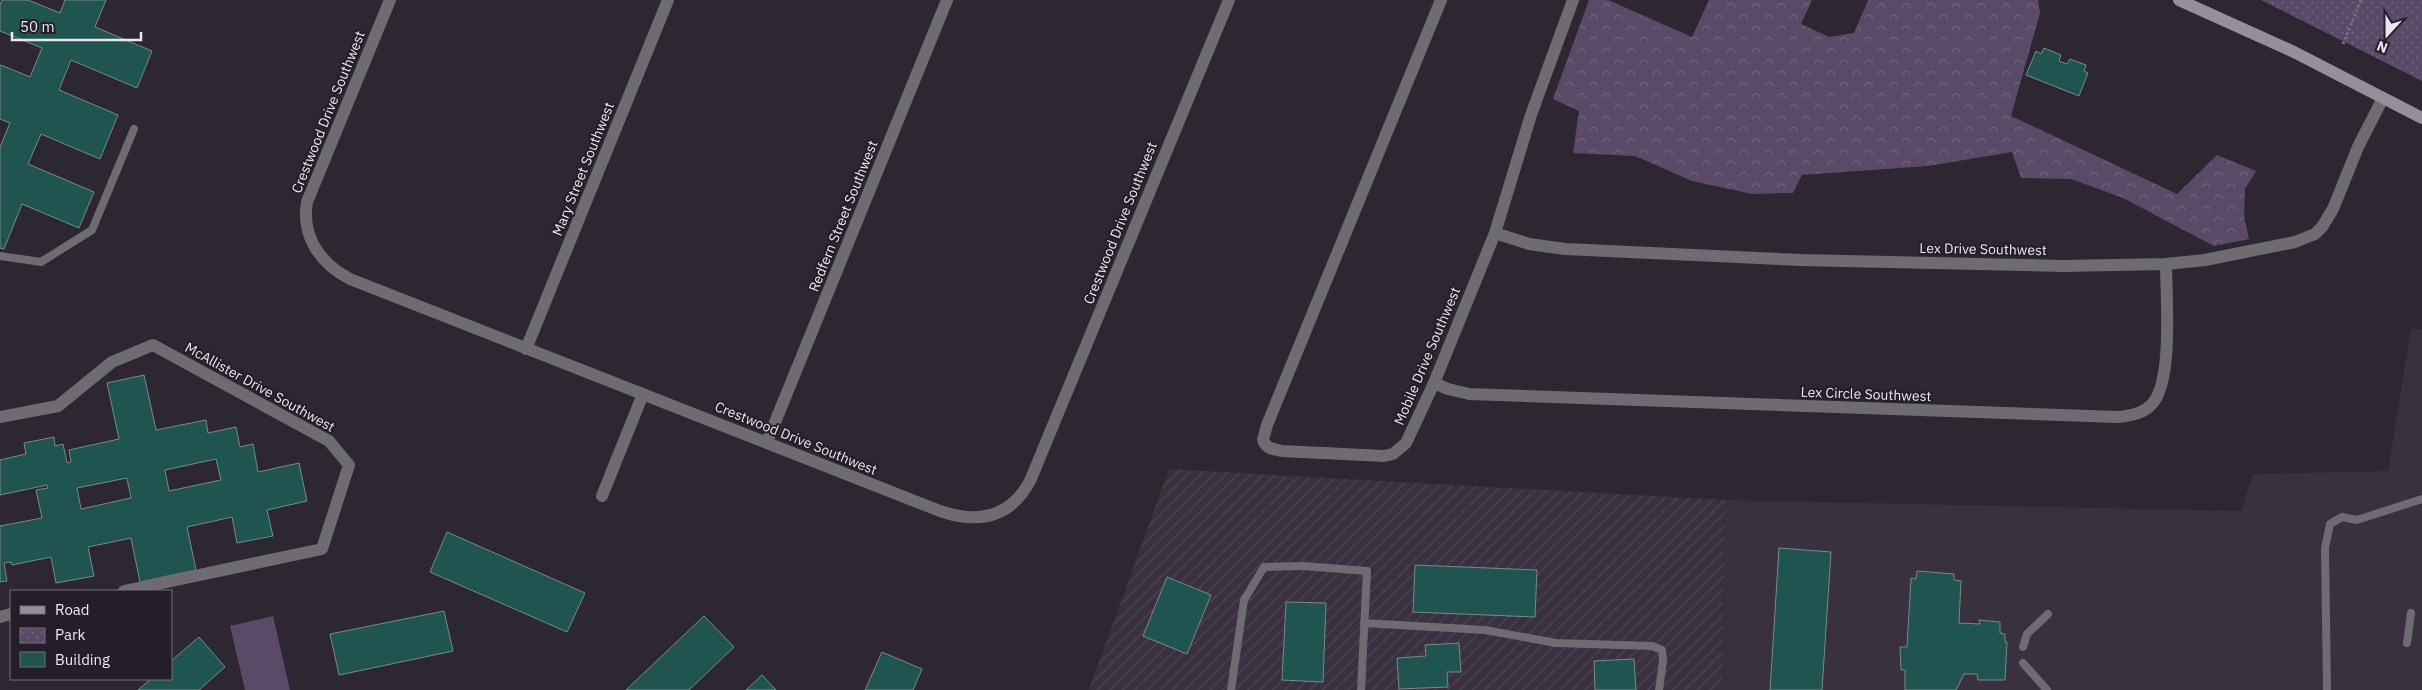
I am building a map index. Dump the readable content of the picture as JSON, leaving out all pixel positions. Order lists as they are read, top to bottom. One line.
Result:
{"streets":{"street":["Crestwood Drive Southwest","Mary Street Southwest","Redfern Street Southwest","Lex Drive Southwest","Mobile Drive Southwest","McAllister Drive Southwest","Lex Circle Southwest"]},"crossings":[["Crestwood Drive Southwest","Mary Street Southwest"],["Crestwood Drive Southwest","Redfern Street Southwest"],["Lex Drive Southwest","Mobile Drive Southwest"],["Lex Drive Southwest","Lex Circle Southwest"],["Mobile Drive Southwest","Lex Circle Southwest"]],"legend":["Road","Park","Building"],"scale_bar":"50 m","north":"bottom"}
